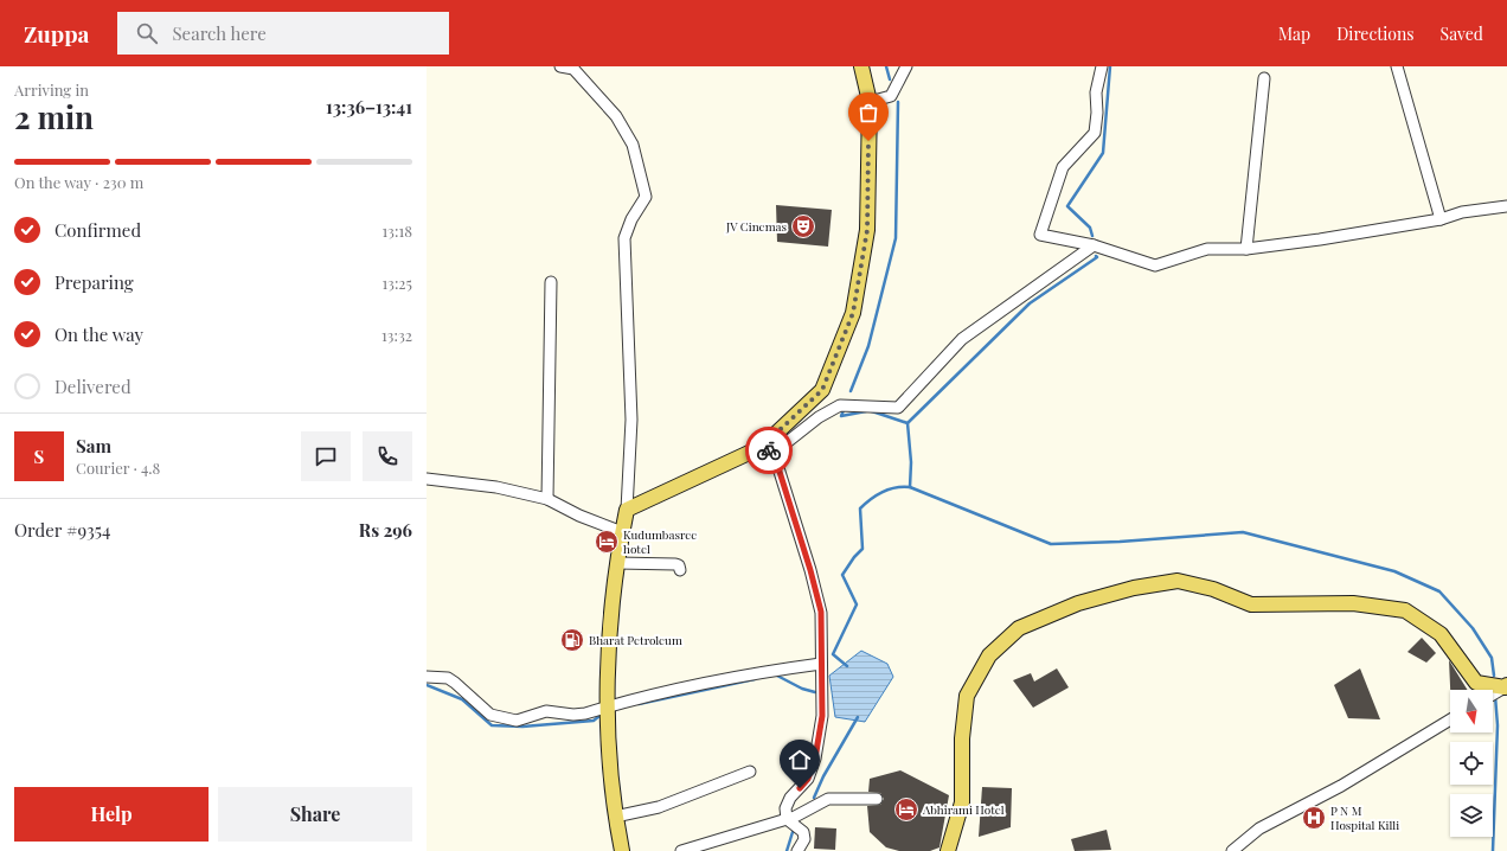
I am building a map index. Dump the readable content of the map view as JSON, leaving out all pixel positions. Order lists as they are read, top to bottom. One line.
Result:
{"places":{"theatre":["JV Cinemas"],"hotel":["Kudumbasree hotel","Abhirami Hotel"],"fuel station":["Bharat Petroleum"],"hospital":["P N M Hospital Killi"]},"north":"bottom","page":{"header":"Zuppa","search":"Search here","nav":["Map","Directions","Saved"],"heading":["2 min","Arriving in","13:36–13:41"],"panel":["Sam","Courier · 4.8","Order #9354","Rs 296"],"bar":"On the way · 230 m","list":[["Confirmed","13:18"],["Preparing","13:25"],["On the way","13:32"],"Delivered"],"round":"S","buttons":["Help","Share"]}}
